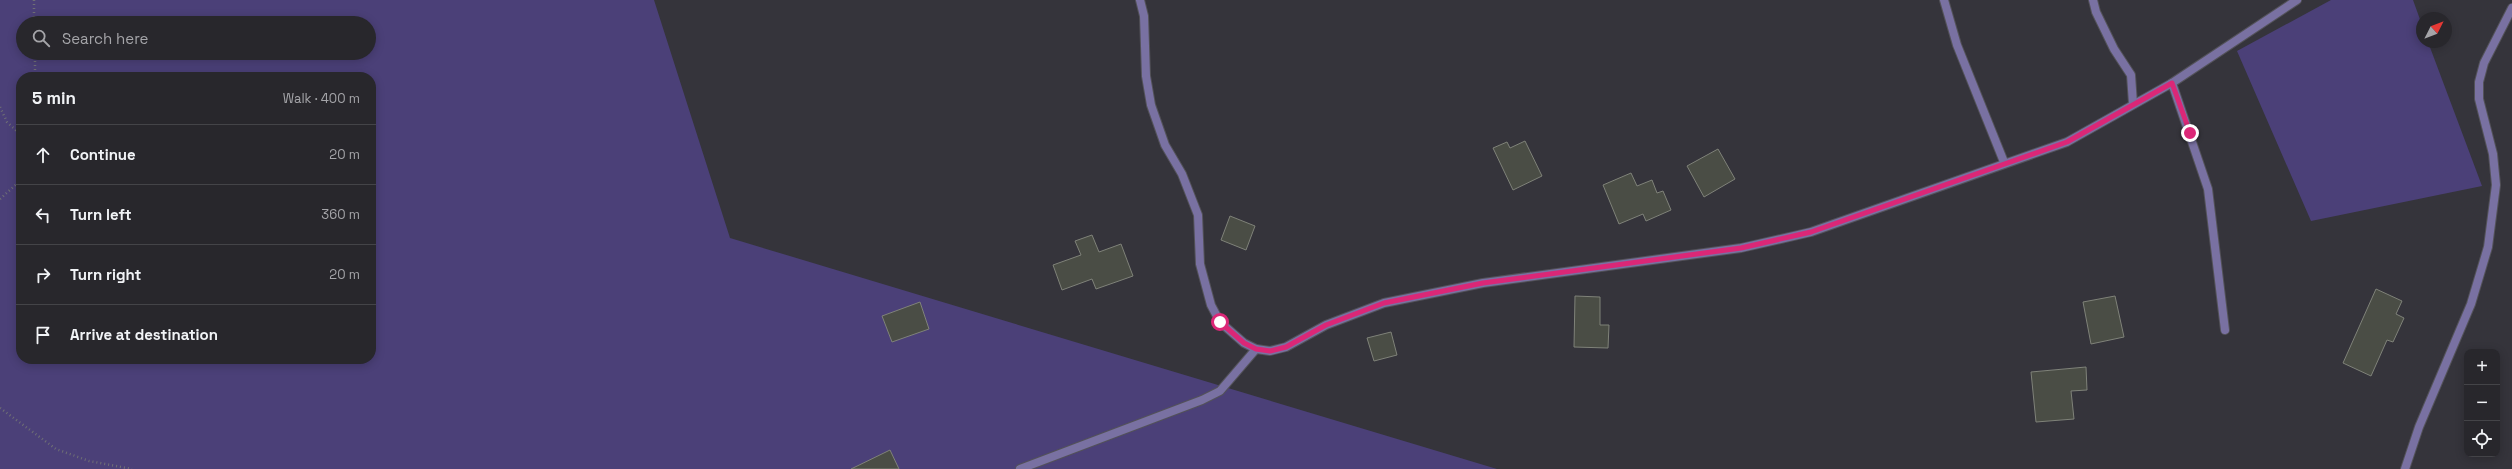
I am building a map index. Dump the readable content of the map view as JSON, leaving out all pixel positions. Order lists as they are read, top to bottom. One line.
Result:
{"north":"top right","page":{"search":"Search here","heading":["5 min","Walk · 400 m"],"list":[["Continue","20 m"],["Turn left","360 m"],["Turn right","20 m"],"Arrive at destination"],"map_buttons":["+","−"]}}
